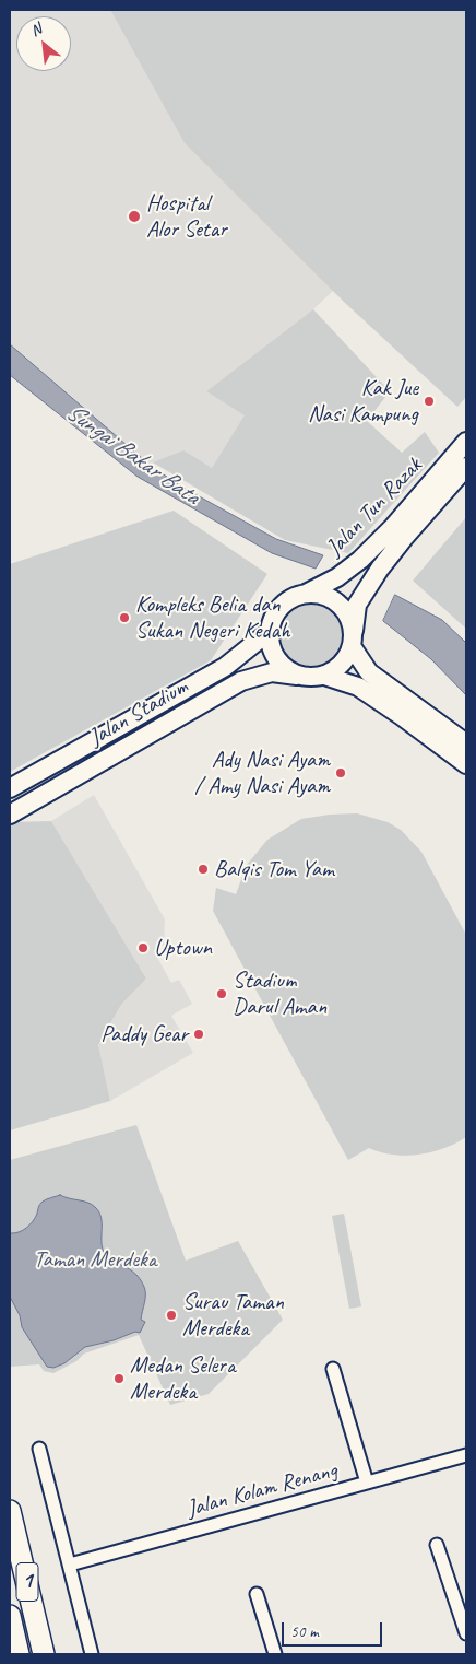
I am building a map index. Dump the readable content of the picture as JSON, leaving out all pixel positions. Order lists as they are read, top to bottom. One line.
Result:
{"streets":{"main road":["Jalan Tun Razak","Jalan Stadium","1"],"street":["Jalan Kolam Renang"]},"crossings":[["Jalan Tun Razak","Jalan Stadium"]],"water":["Sungai Bakar Bata"],"parks":["Taman Merdeka"],"places":["Hospital Alor Setar","Kak Jue Nasi Kampung","Kompleks Belia dan Sukan Negeri Kedah","Ady Nasi Ayam / Amy Nasi Ayam","Balqis Tom Yam","Uptown","Stadium Darul Aman","Paddy Gear","Surau Taman Merdeka","Medan Selera Merdeka"],"scale_bar":"50 m","north":"top left"}
